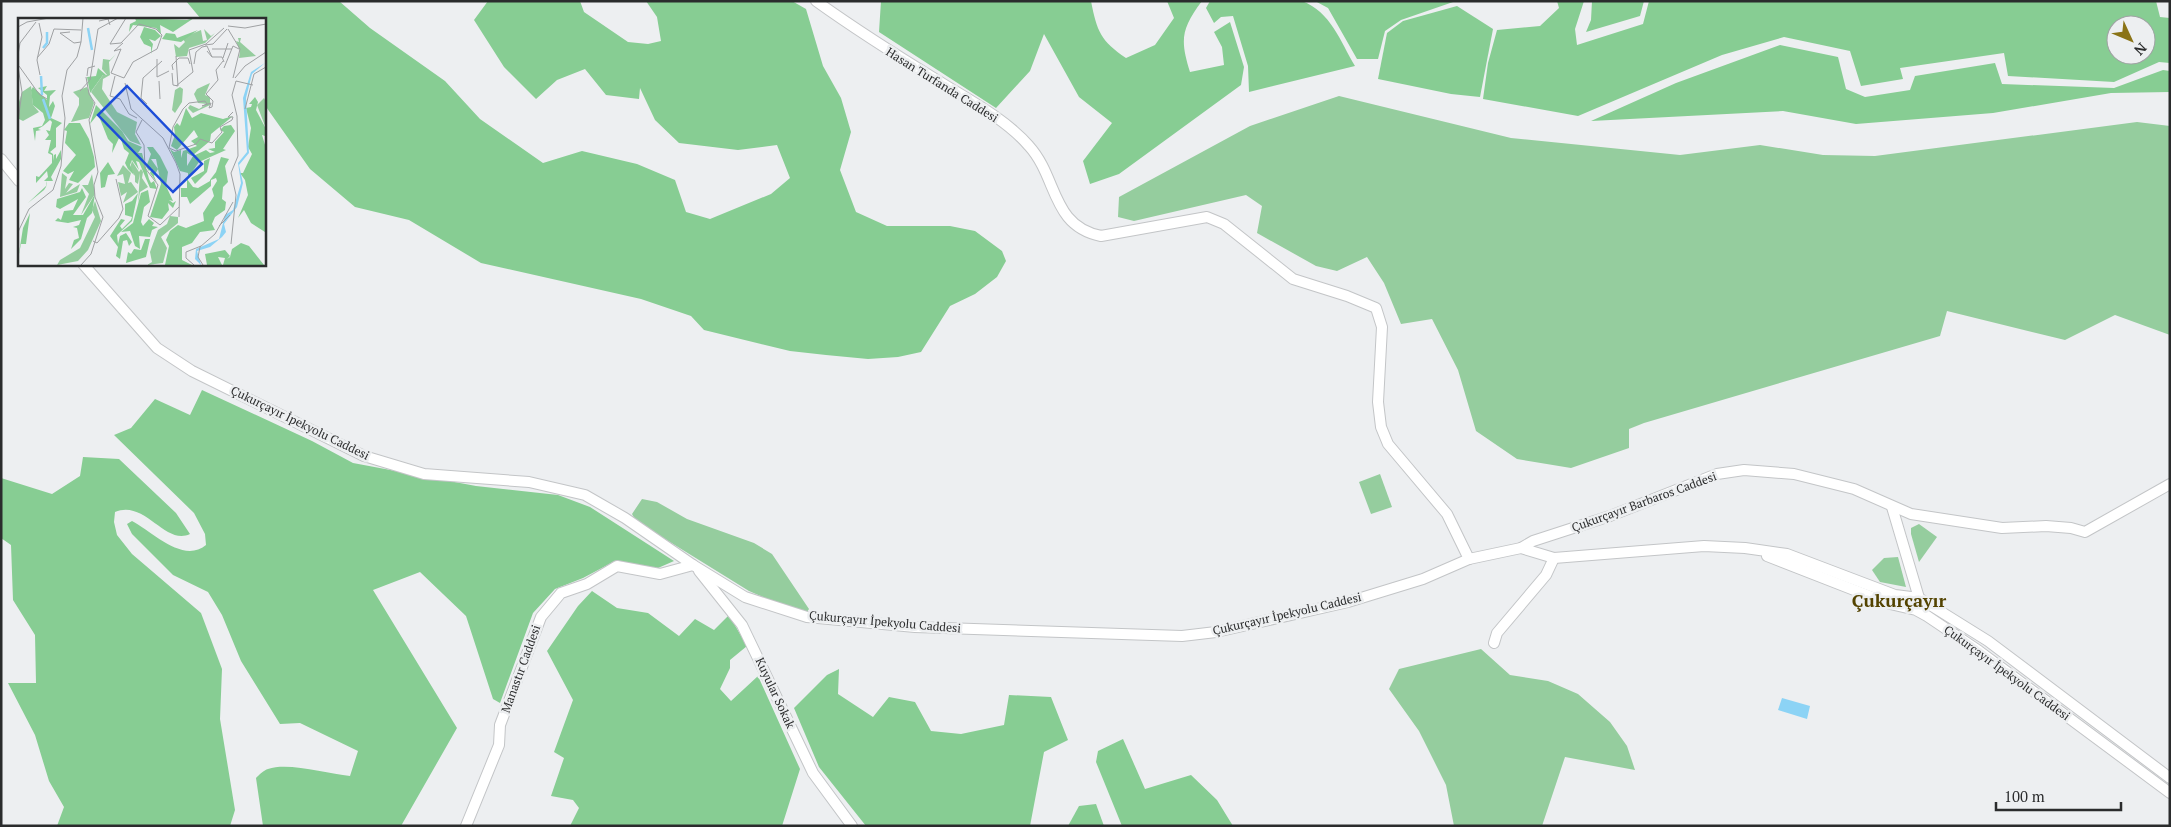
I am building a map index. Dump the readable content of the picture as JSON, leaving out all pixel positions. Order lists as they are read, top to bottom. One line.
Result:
{"streets":{"street":["Hasan Turfanda Caddesi","Çukurçayır İpekyolu Caddesi","Çukurçayır Barbaros Caddesi","Manastır Caddesi","Kuyular Sokak"]},"crossings":[["Hasan Turfanda Caddesi","Çukurçayır İpekyolu Caddesi"],["Çukurçayır İpekyolu Caddesi","Çukurçayır Barbaros Caddesi"],["Çukurçayır İpekyolu Caddesi","Manastır Caddesi"],["Çukurçayır İpekyolu Caddesi","Kuyular Sokak"],["Manastır Caddesi","Kuyular Sokak"]],"districts":["Çukurçayır"],"scale_bar":"100 m","north":"bottom right"}
